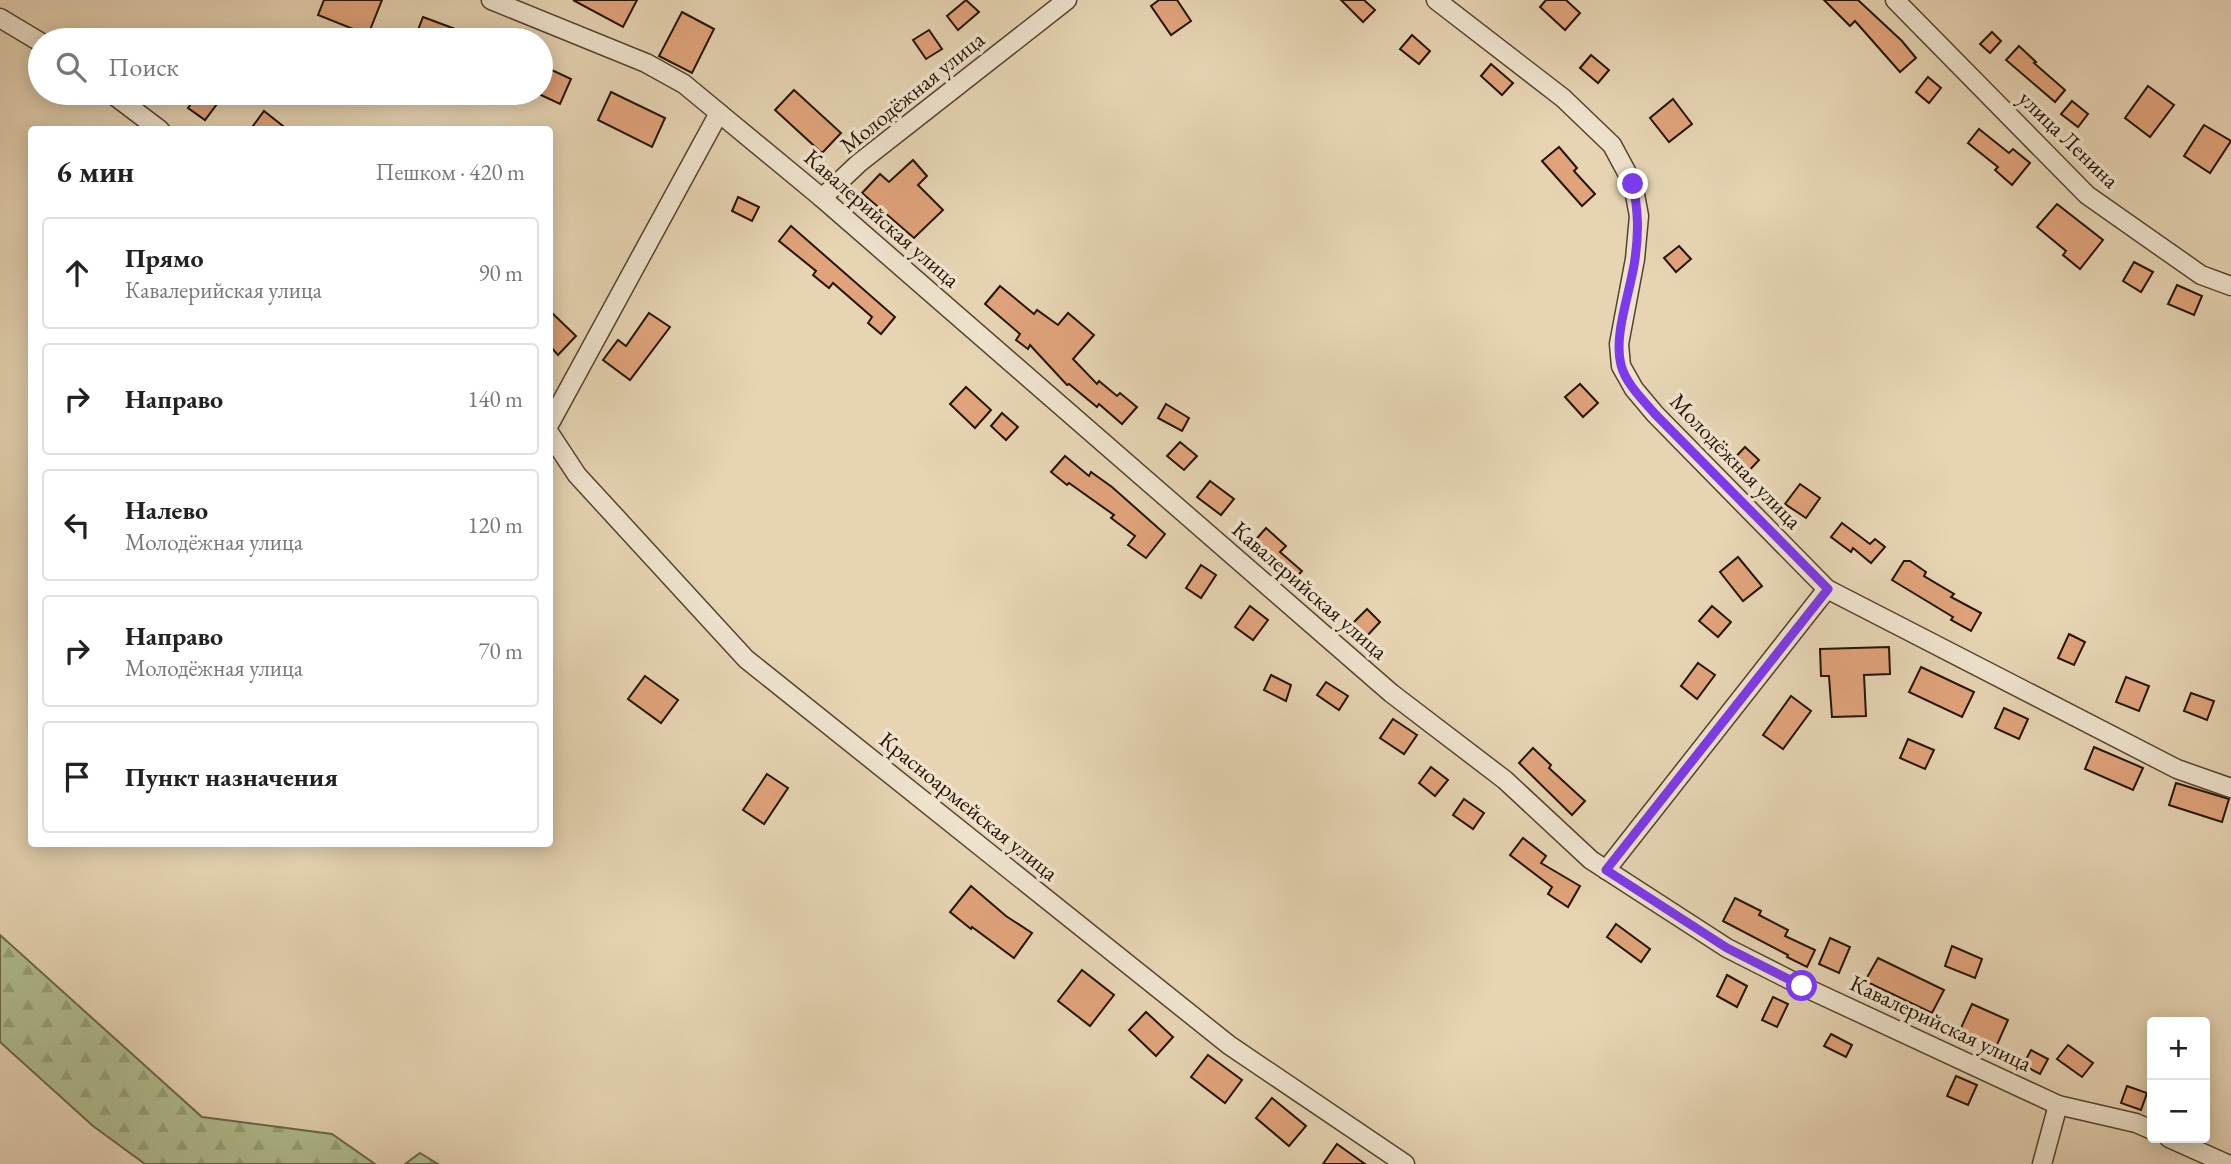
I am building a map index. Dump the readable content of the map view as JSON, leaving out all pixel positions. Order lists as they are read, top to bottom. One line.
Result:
{"streets":{"street":["Молодёжная улица","улица Ленина","Кавалерийская улица","Красноармейская улица"]},"crossings":[["Молодёжная улица","Кавалерийская улица"]],"page":{"search":"Поиск","heading":["6 мин","Пешком · 420 m"],"list":[["Прямо","Кавалерийская улица","90 m"],["Направо","140 m"],["Налево","Молодёжная улица","120 m"],["Направо","Молодёжная улица","70 m"],"Пункт назначения"],"map_buttons":["+","−"]}}
